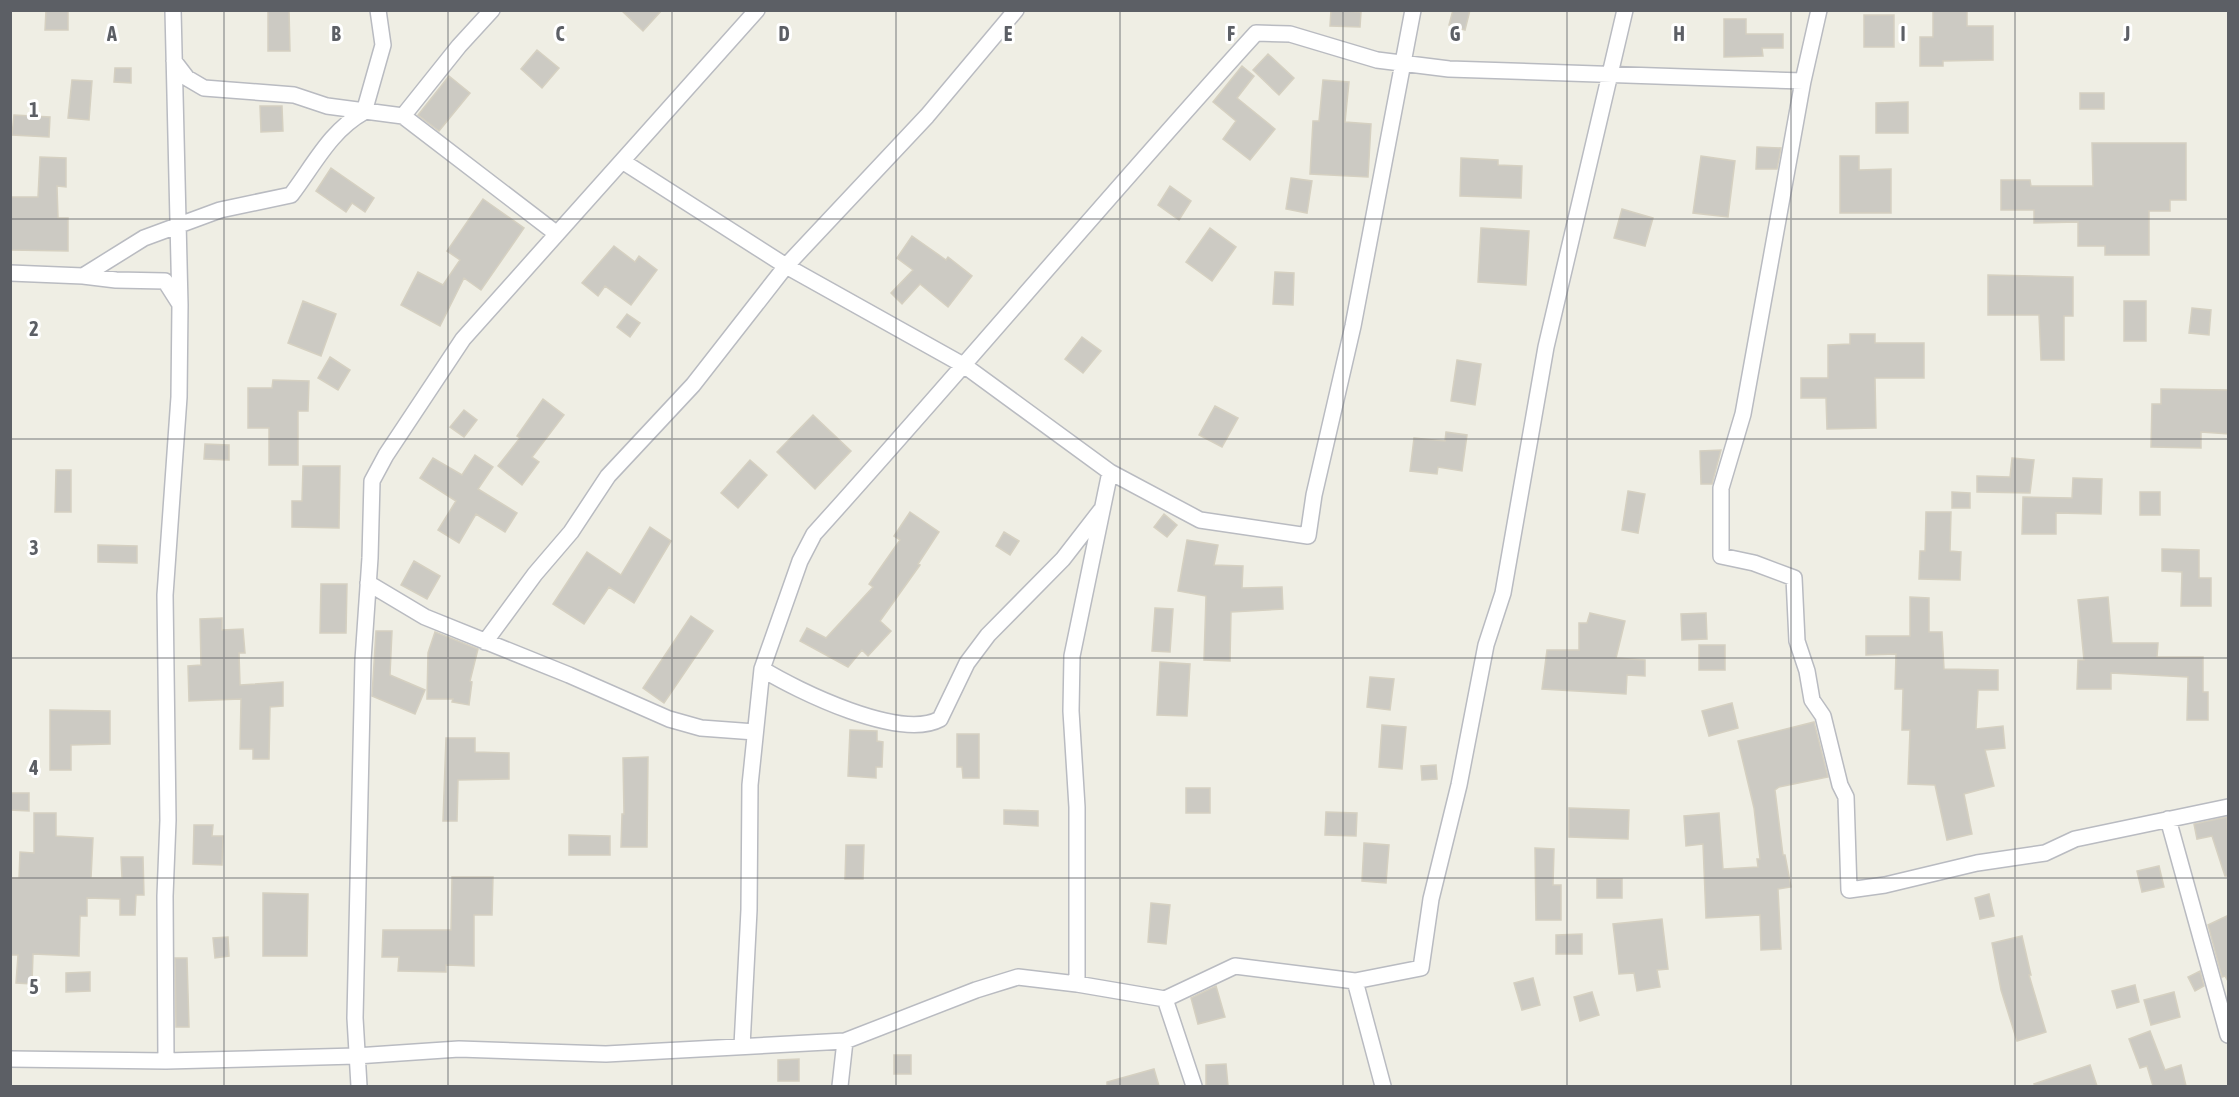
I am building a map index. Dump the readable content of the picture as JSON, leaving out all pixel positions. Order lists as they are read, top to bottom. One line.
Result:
{"grid":{"columns":["A","B","C","D","E","F","G","H","I","J"],"rows":["1","2","3","4","5"]}}
